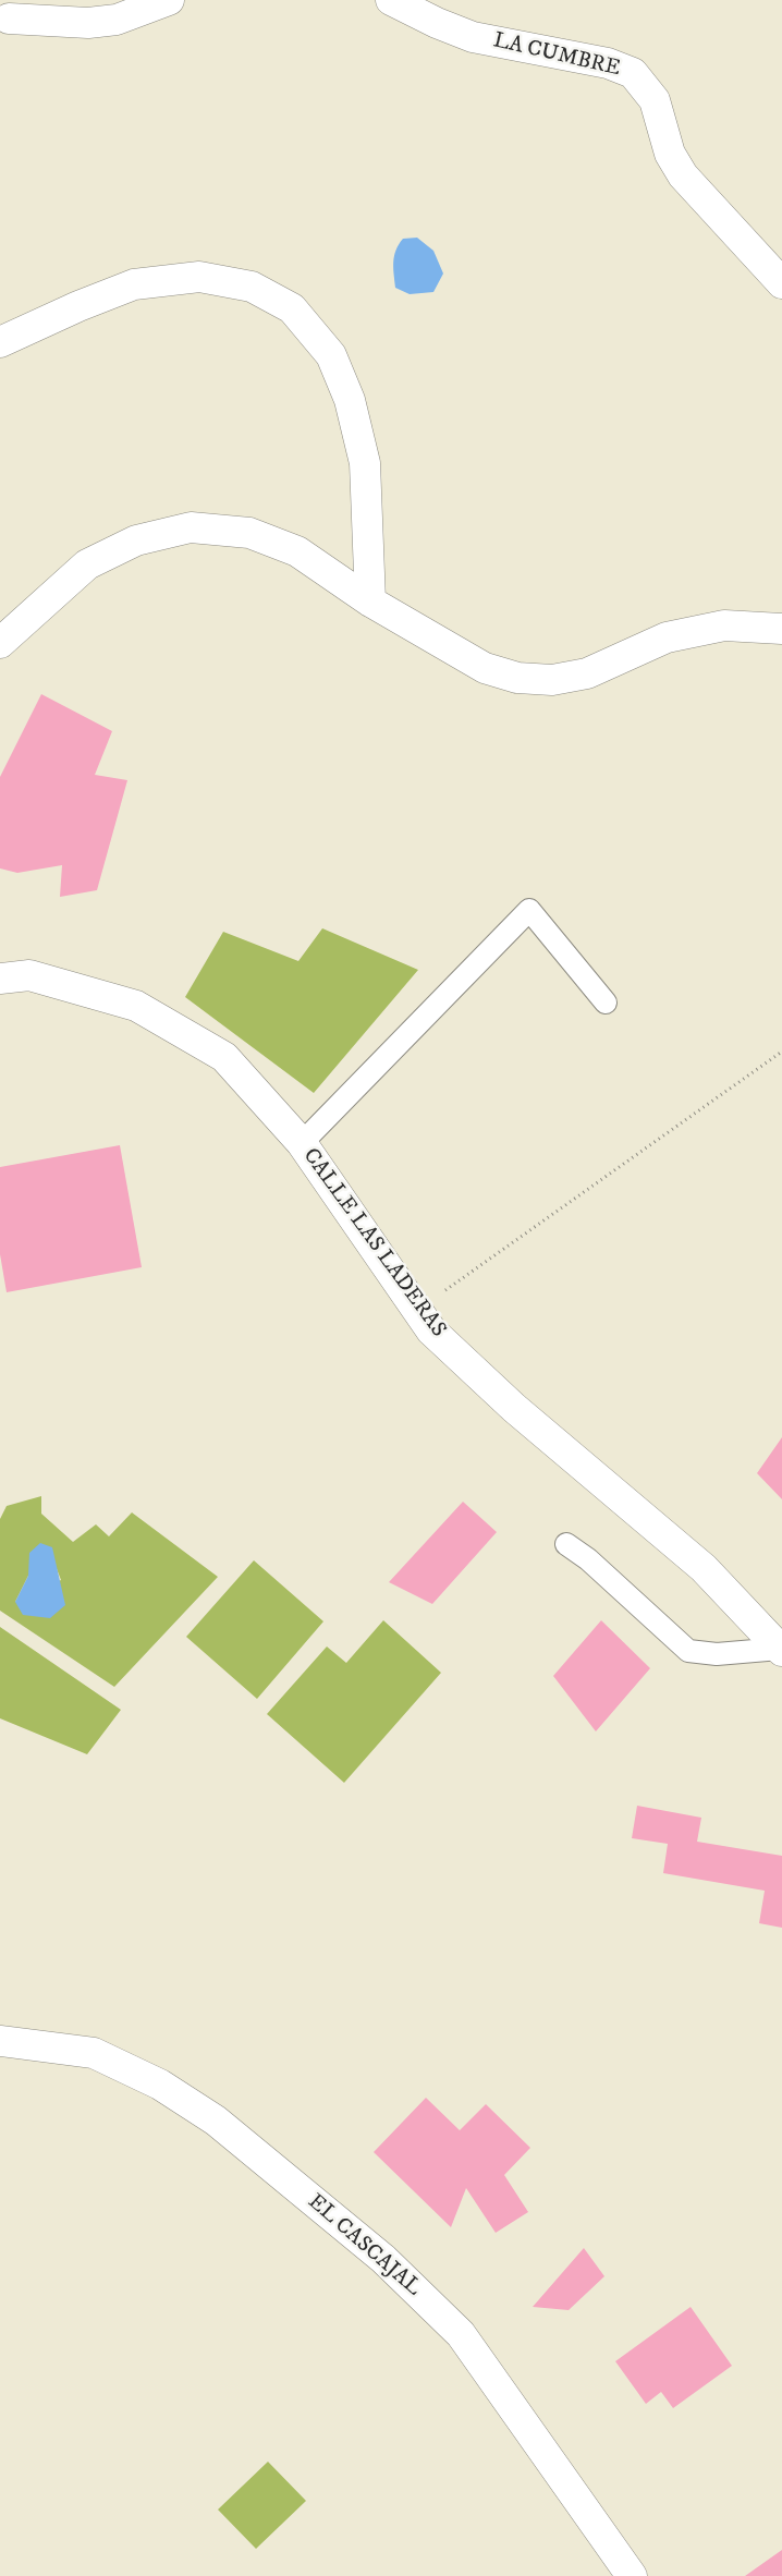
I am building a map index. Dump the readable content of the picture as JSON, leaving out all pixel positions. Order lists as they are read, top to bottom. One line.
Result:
{"streets":{"street":["LA CUMBRE","CALLE LAS LADERAS","EL CASCAJAL"]}}
